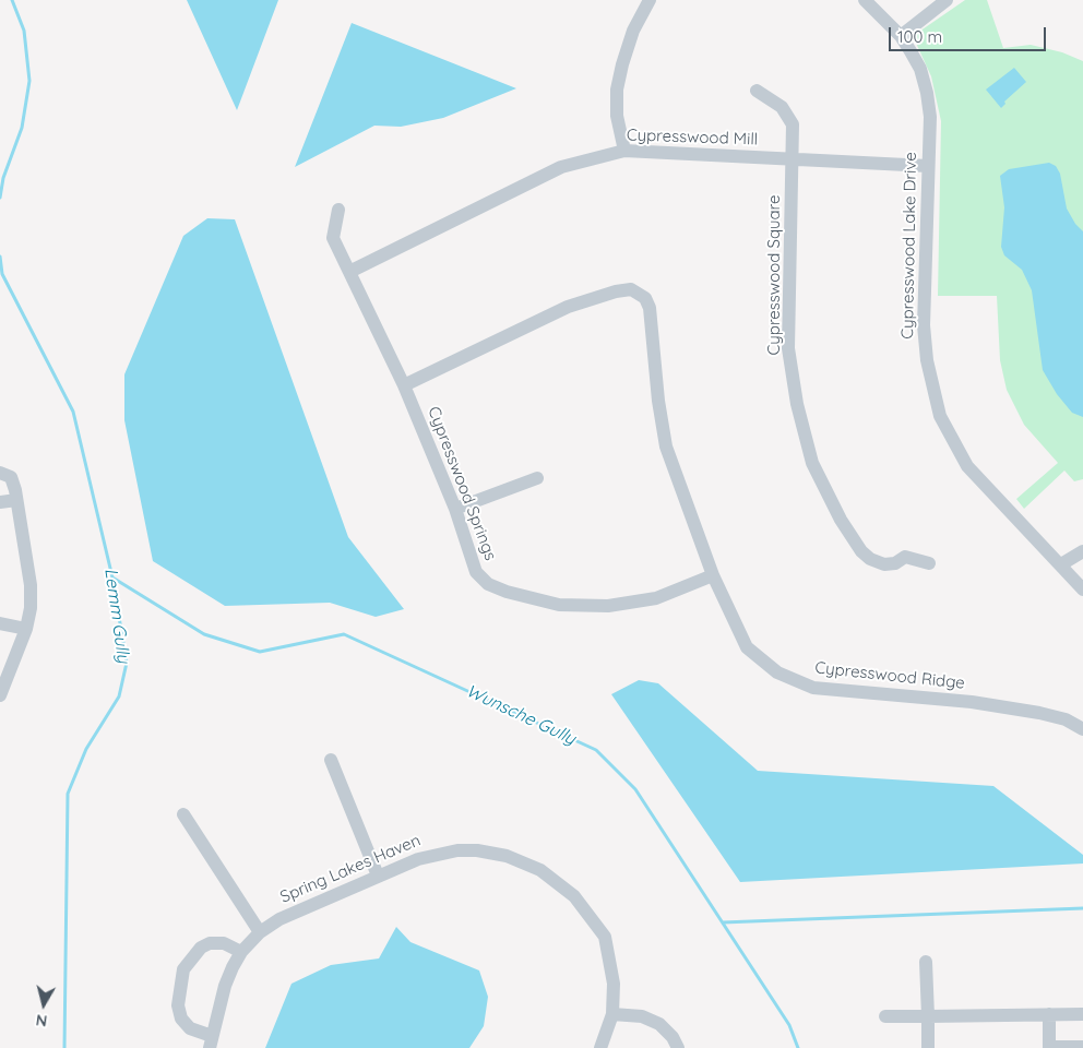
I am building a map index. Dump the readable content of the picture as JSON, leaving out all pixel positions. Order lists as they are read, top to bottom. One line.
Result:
{"streets":{"street":["Cypresswood Mill","Cypresswood Lake Drive","Cypresswood Square","Cypresswood Springs","Cypresswood Ridge","Spring Lakes Haven"]},"crossings":[["Cypresswood Mill","Cypresswood Lake Drive"],["Cypresswood Mill","Cypresswood Square"],["Cypresswood Mill","Cypresswood Springs"],["Cypresswood Springs","Cypresswood Ridge"]],"water":["Lemm Gully","Wunsche Gully"],"scale_bar":"100 m","north":"bottom"}
